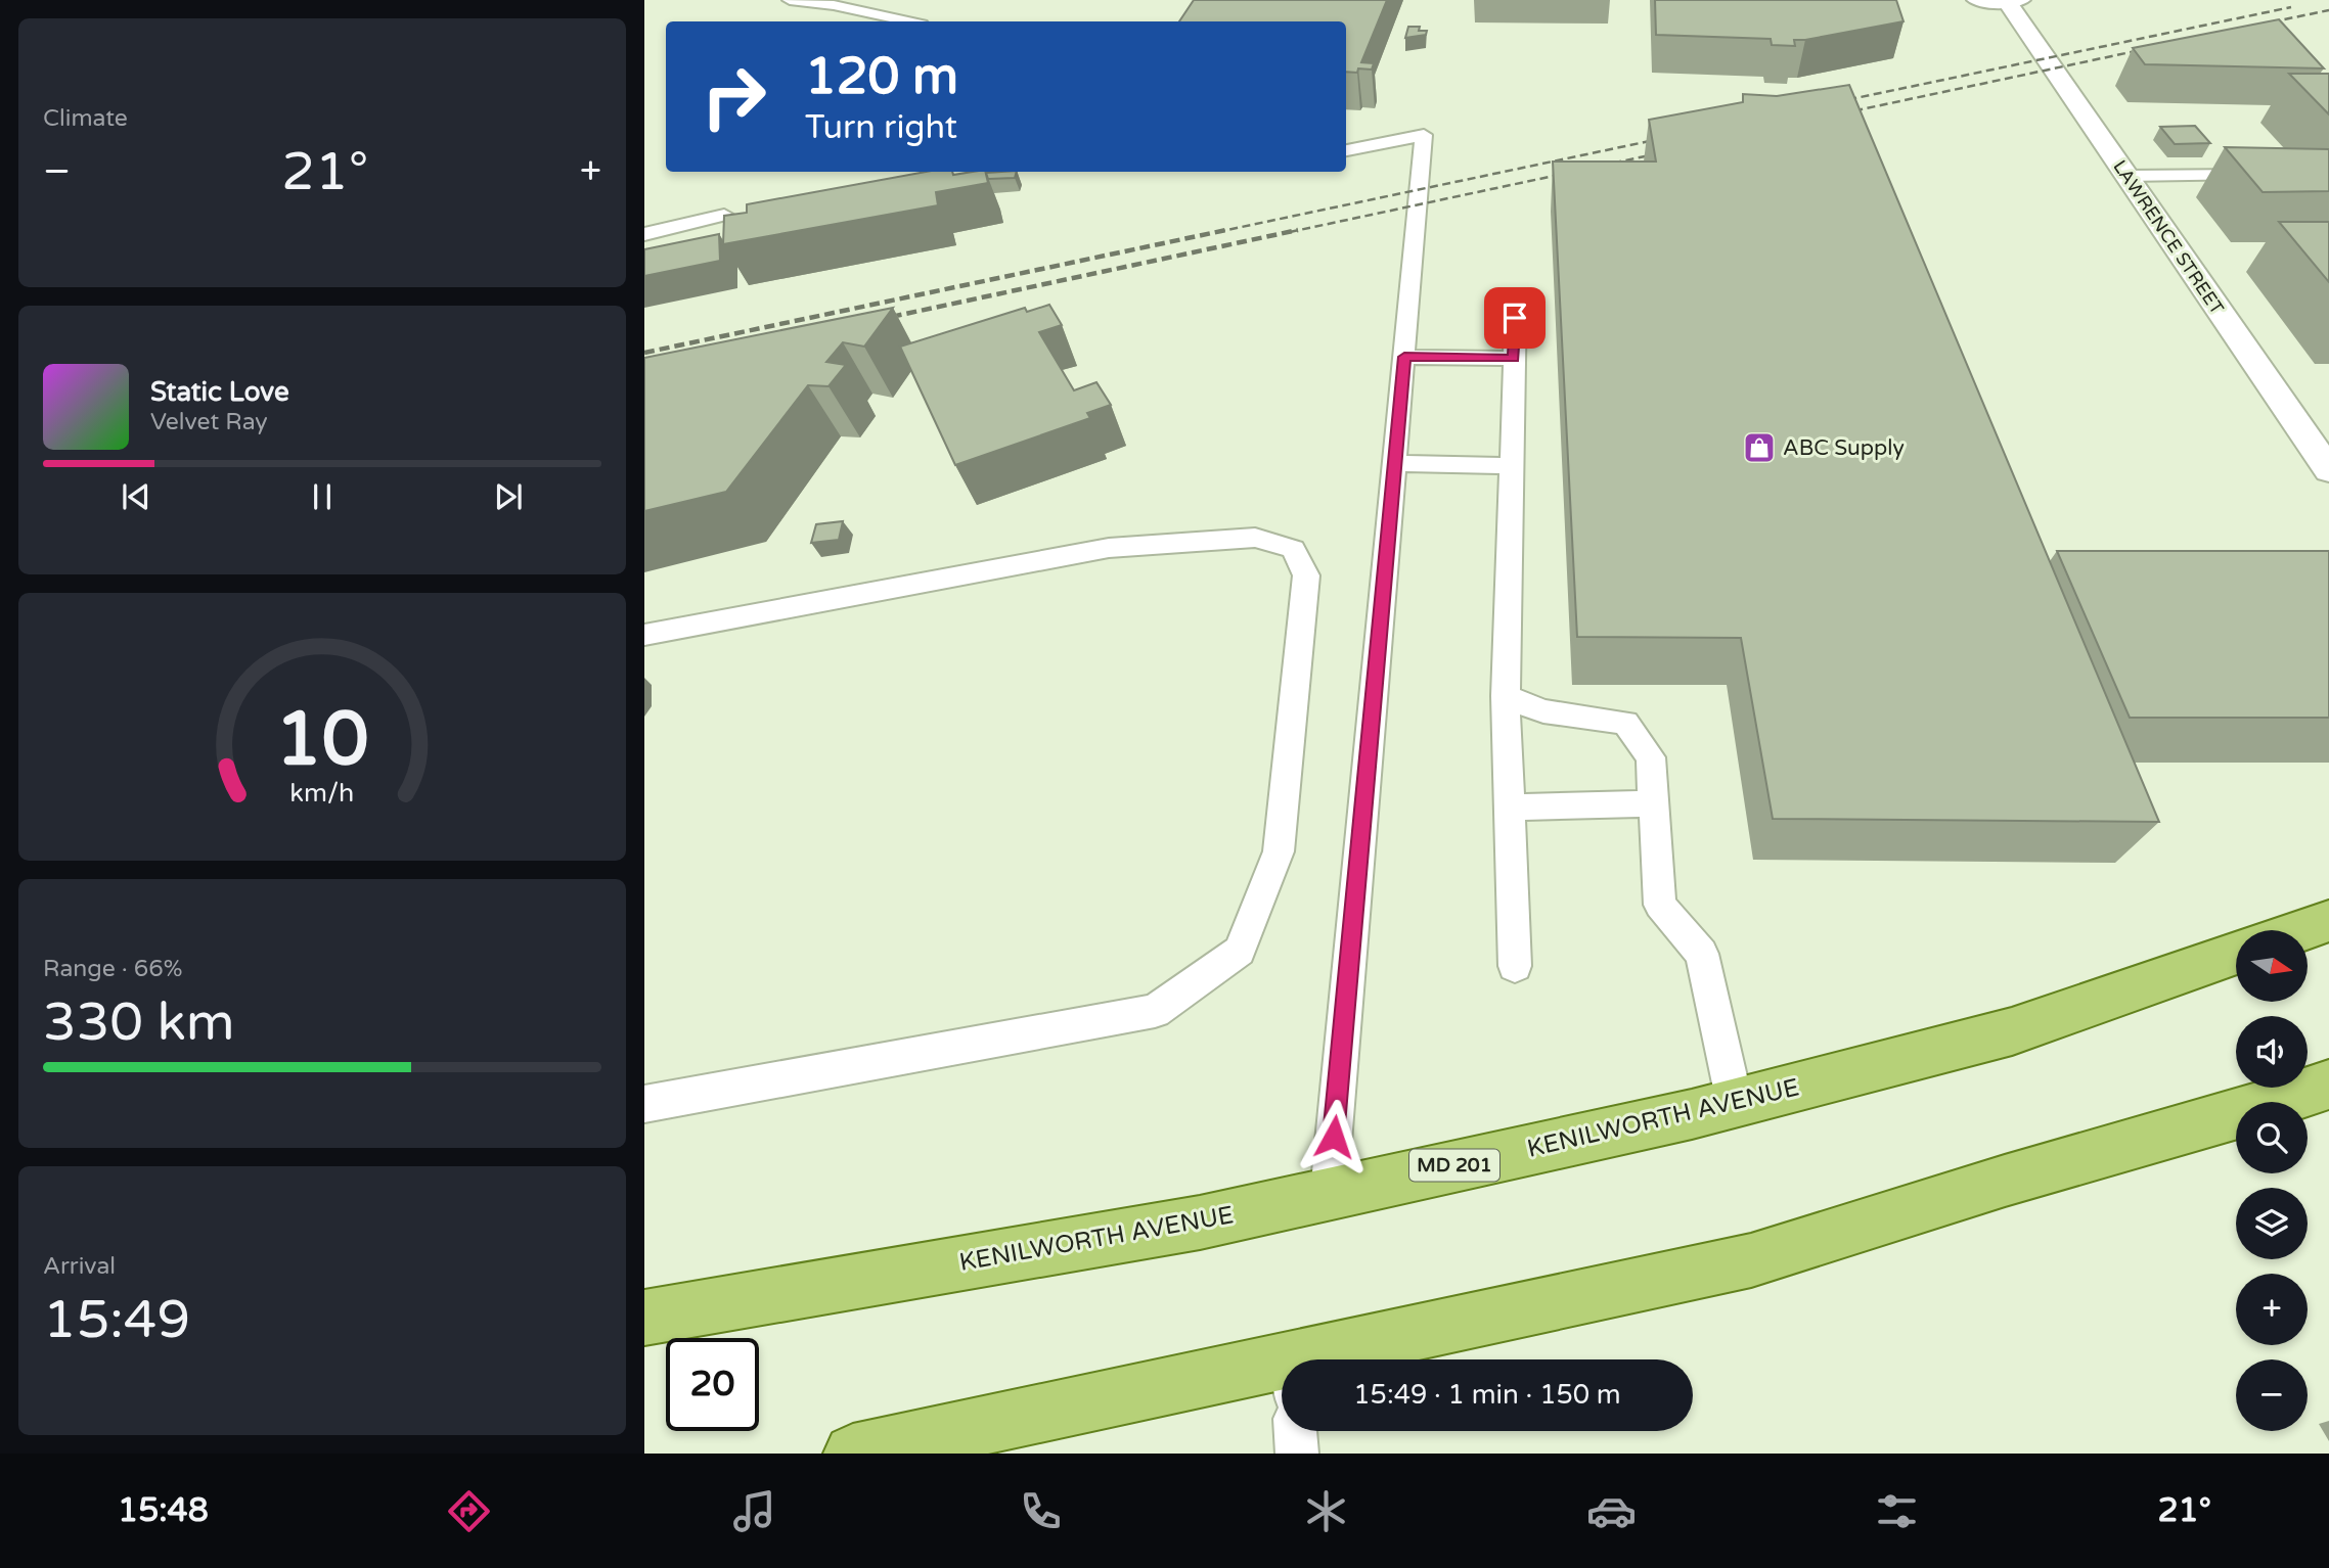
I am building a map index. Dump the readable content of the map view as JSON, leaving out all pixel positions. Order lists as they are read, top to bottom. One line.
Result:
{"streets":{"main road":["KENILWORTH AVENUE","MD 201"],"street":["LAWRENCE STREET"]},"places":{"shop":["ABC Supply"]},"north":"right","page":{"tile":["Climate",["Range · 66%","330 km"],["Arrival","15:49"]],"turn":["120 m","Turn right"],"heat":["−","21°","+"],"song":["Static Love","Velvet Ray"],"map_buttons":["+","−"],"limit":"20","trip":"15:49 · 1 min · 150 m","tabs":["15:48","21°"],"gauge":["10","km/h"]}}
